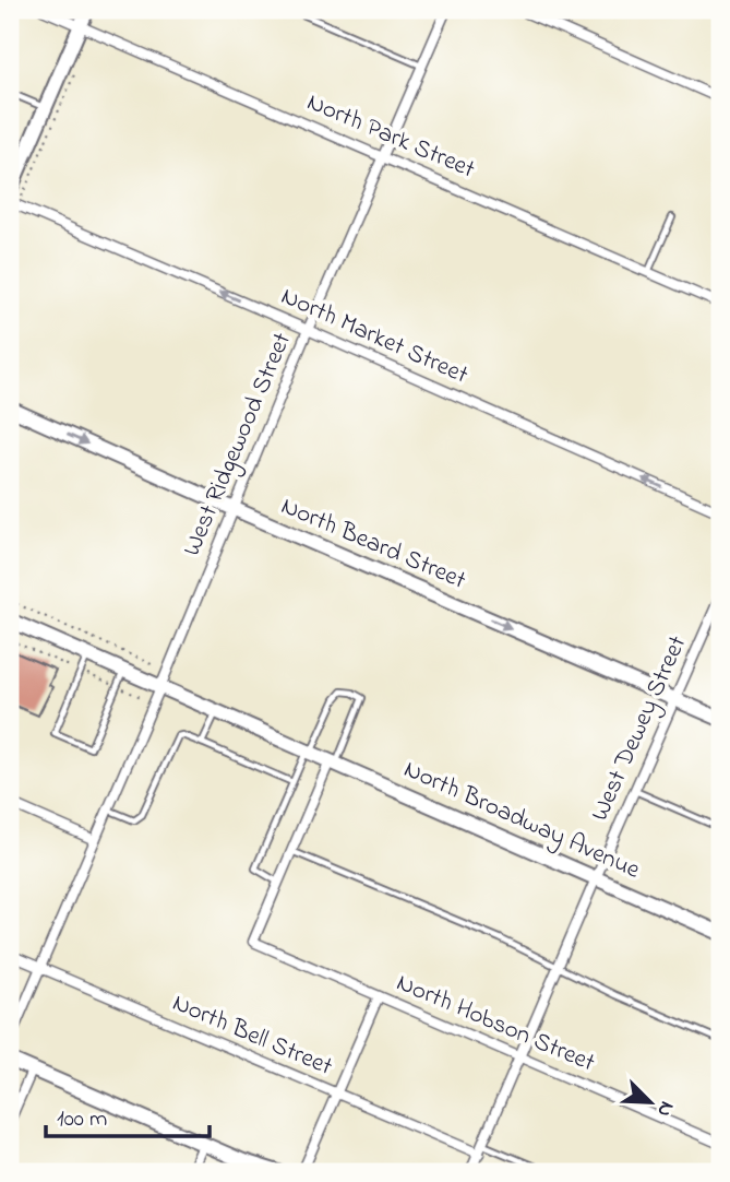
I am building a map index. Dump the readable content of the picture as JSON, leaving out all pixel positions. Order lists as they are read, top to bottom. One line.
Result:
{"streets":{"street":["North Park Street","North Market Street","West Ridgewood Street","North Beard Street","West Dewey Street","North Broadway Avenue","North Hobson Street","North Bell Street"]},"crossings":[["North Park Street","West Ridgewood Street"],["North Market Street","West Ridgewood Street"],["West Ridgewood Street","North Beard Street"],["West Ridgewood Street","North Broadway Avenue"],["West Ridgewood Street","North Bell Street"],["North Beard Street","West Dewey Street"],["West Dewey Street","North Broadway Avenue"],["West Dewey Street","North Hobson Street"],["West Dewey Street","North Bell Street"]],"one_way":["North Market Street","North Beard Street"],"scale_bar":"100 m","north":"bottom right"}
